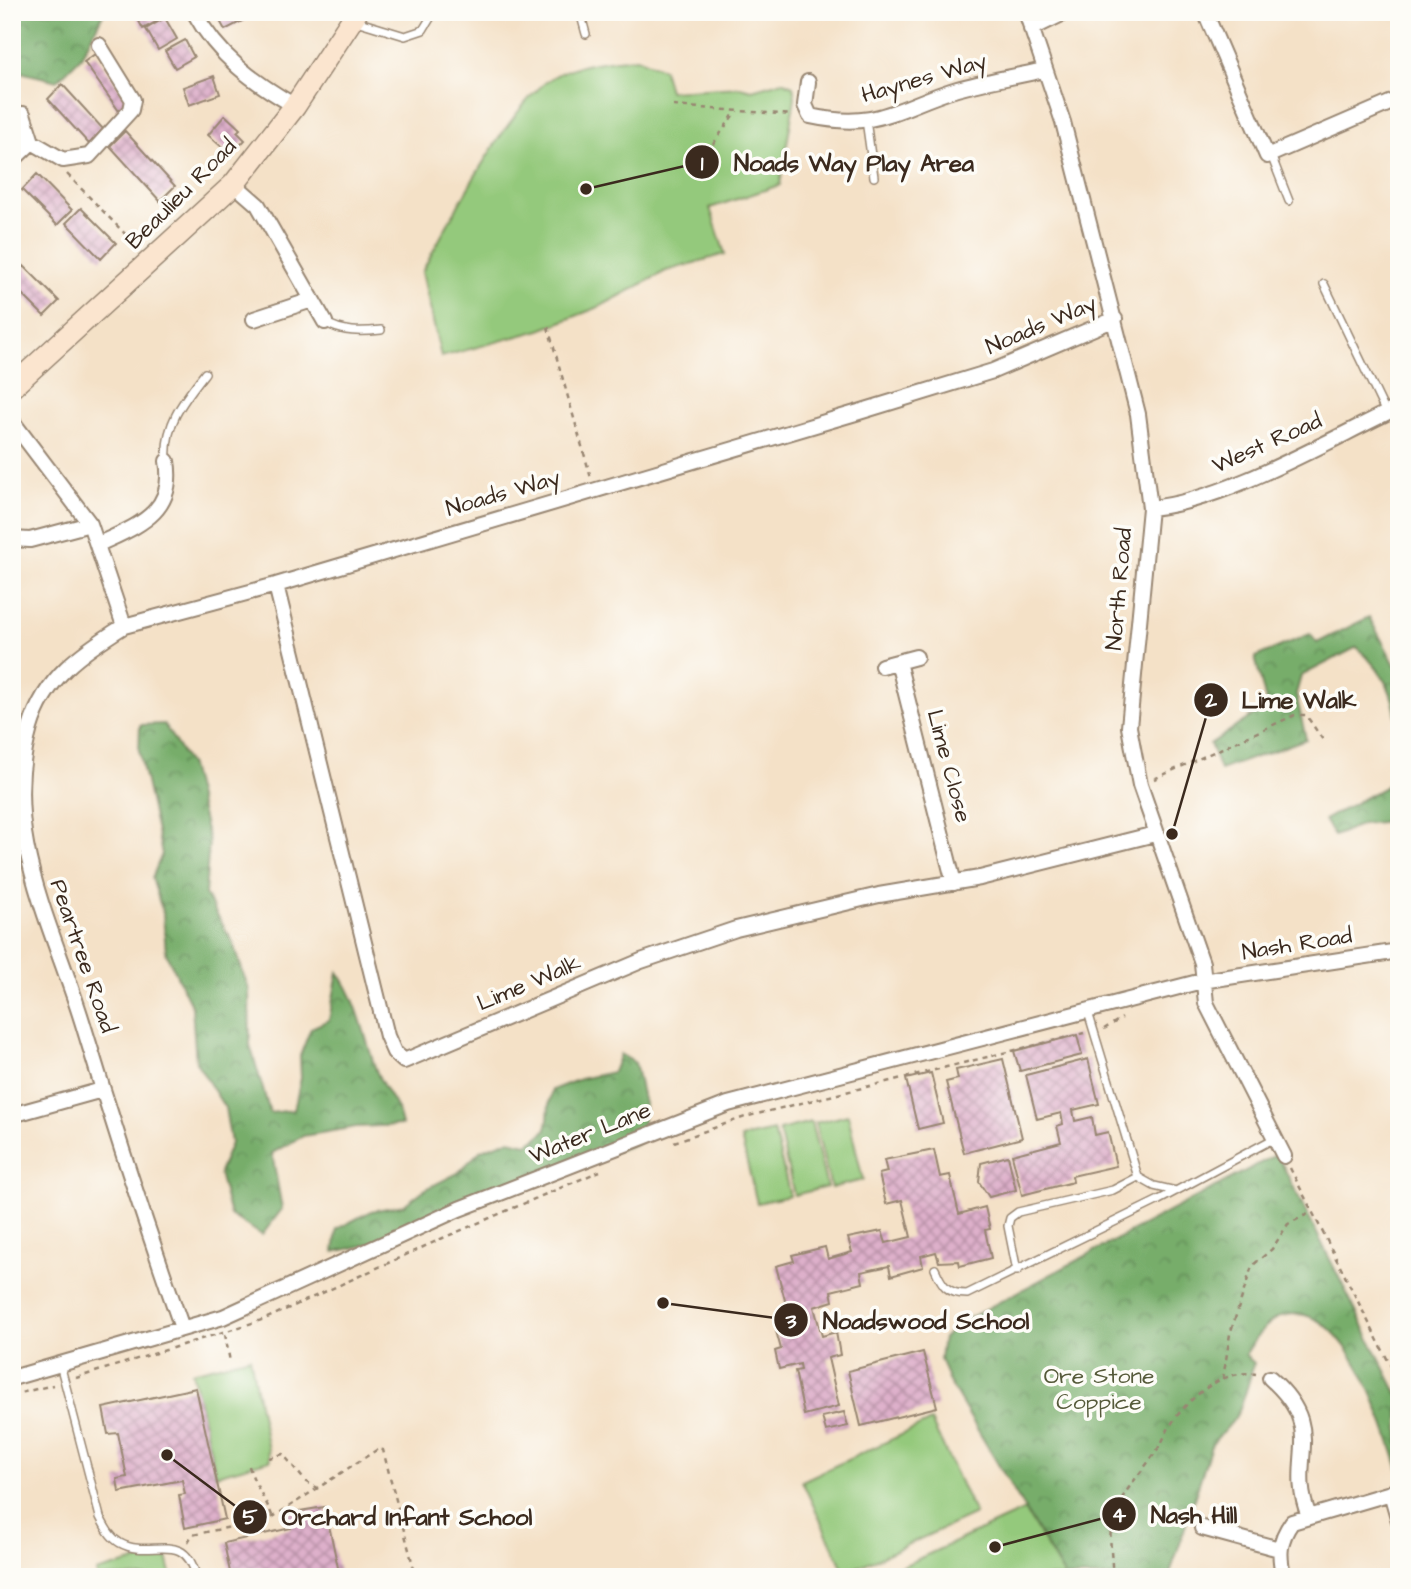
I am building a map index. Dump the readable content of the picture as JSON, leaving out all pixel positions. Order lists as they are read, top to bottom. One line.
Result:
{"streets":{"street":["Haynes Way","Beaulieu Road","Noads Way","West Road","North Road","Lime Close","Nash Road","Peartree Road","Lime Walk","Water Lane"]},"crossings":[["Haynes Way","North Road"],["Noads Way","North Road"],["Noads Way","Peartree Road"],["Noads Way","Lime Walk"],["West Road","North Road"],["North Road","Nash Road"],["North Road","Lime Walk"],["North Road","Water Lane"],["Lime Close","Lime Walk"],["Nash Road","Water Lane"],["Peartree Road","Water Lane"]],"parks":["Ore Stone Coppice"],"places":["Noads Way Play Area","Lime Walk","Noadswood School","Orchard Infant School","Nash Hill"]}
